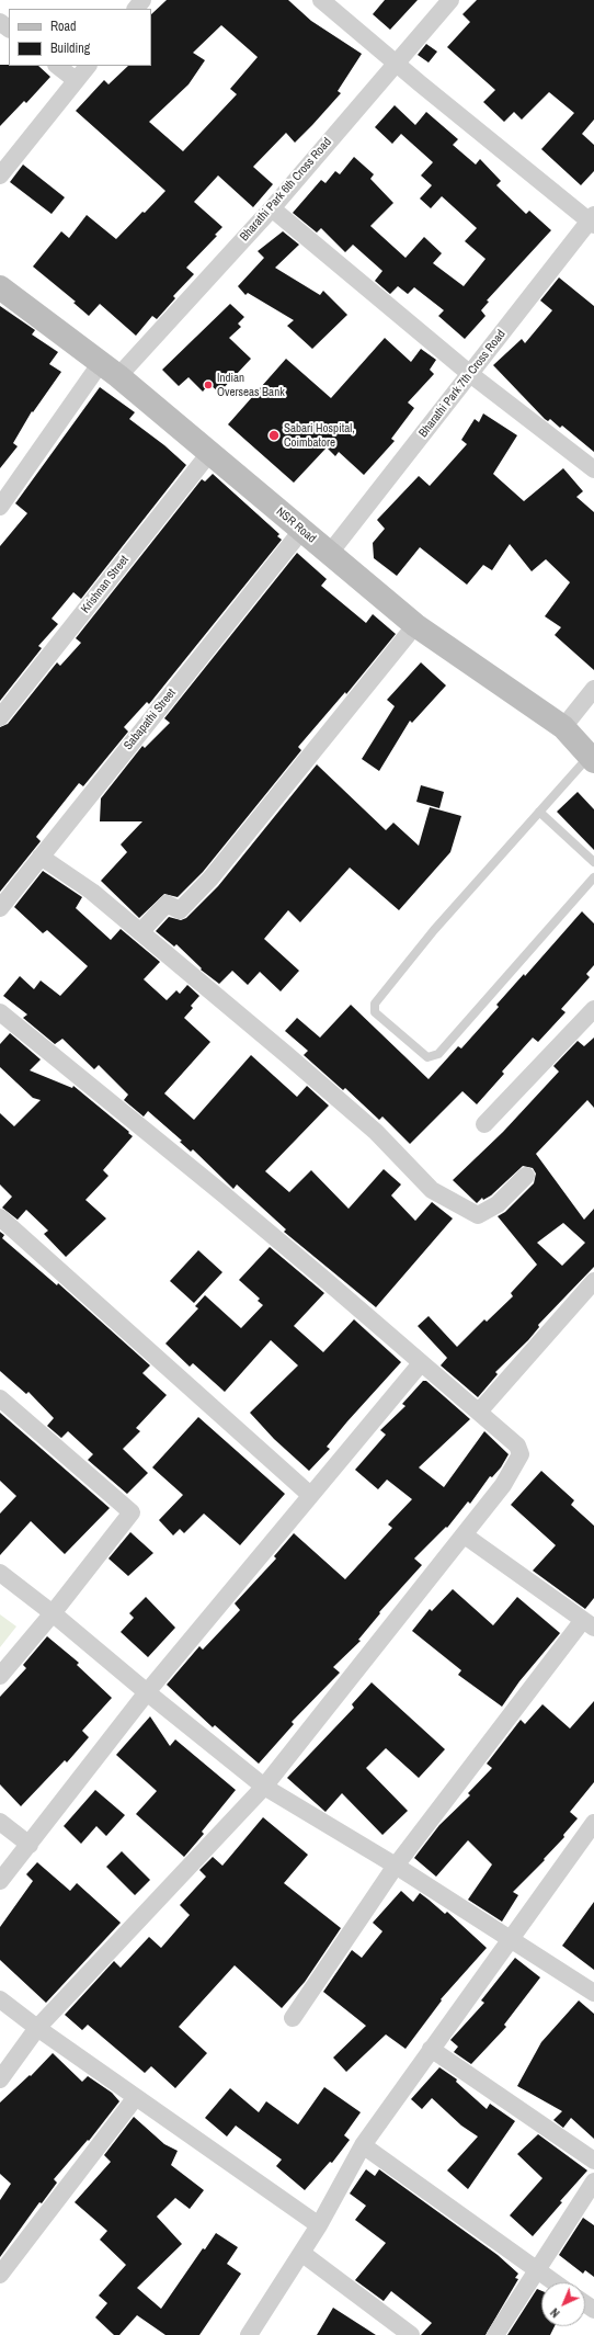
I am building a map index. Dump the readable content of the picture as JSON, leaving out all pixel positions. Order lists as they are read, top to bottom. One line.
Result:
{"streets":{"main road":["NSR Road"],"street":["Bharathi Park 6th Cross Road","Bharathi Park 7th Cross Road","Krishnan Street","Sabapathi Street"]},"crossings":[["Bharathi Park 6th Cross Road","NSR Road"],["Bharathi Park 7th Cross Road","NSR Road"],["NSR Road","Krishnan Street"],["NSR Road","Sabapathi Street"]],"places":["Indian Overseas Bank","Sabari Hospital, Coimbatore"],"legend":["Road","Building"],"north":"bottom left"}
